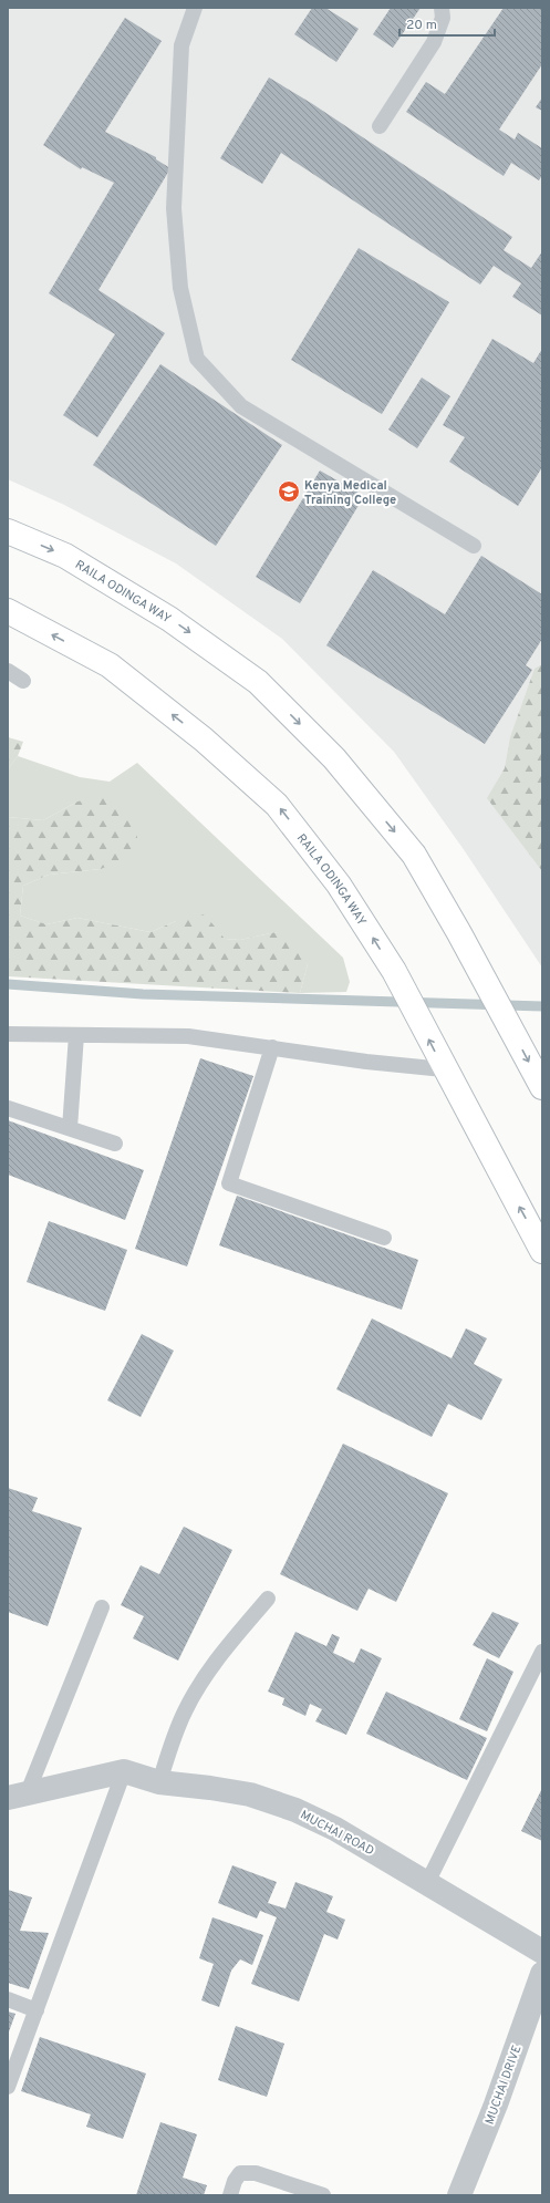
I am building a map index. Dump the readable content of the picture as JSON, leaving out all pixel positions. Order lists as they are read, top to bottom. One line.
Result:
{"streets":{"main road":["RAILA ODINGA WAY"],"street":["MUCHAI ROAD","MUCHAI DRIVE"]},"places":{"school or university":["Kenya Medical Training College"]},"scale_bar":"20 m"}
